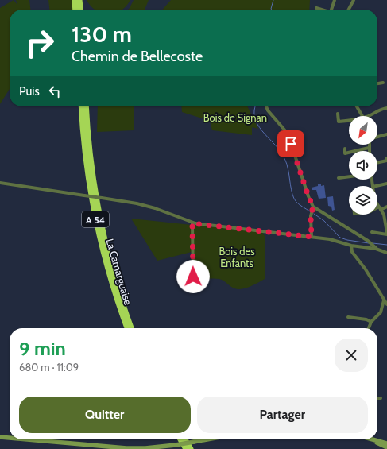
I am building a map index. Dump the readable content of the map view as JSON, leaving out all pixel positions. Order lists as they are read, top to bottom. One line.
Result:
{"streets":{"highway":["A 54","La Camarguaise"]},"parks":["Bois de Signan","Bois des Enfants"],"north":"bottom left","page":{"turn":["130 m","Chemin de Bellecoste"],"then":"Puis","heading":["9 min","680 m · 11:09"],"buttons":["Quitter","Partager"]}}
